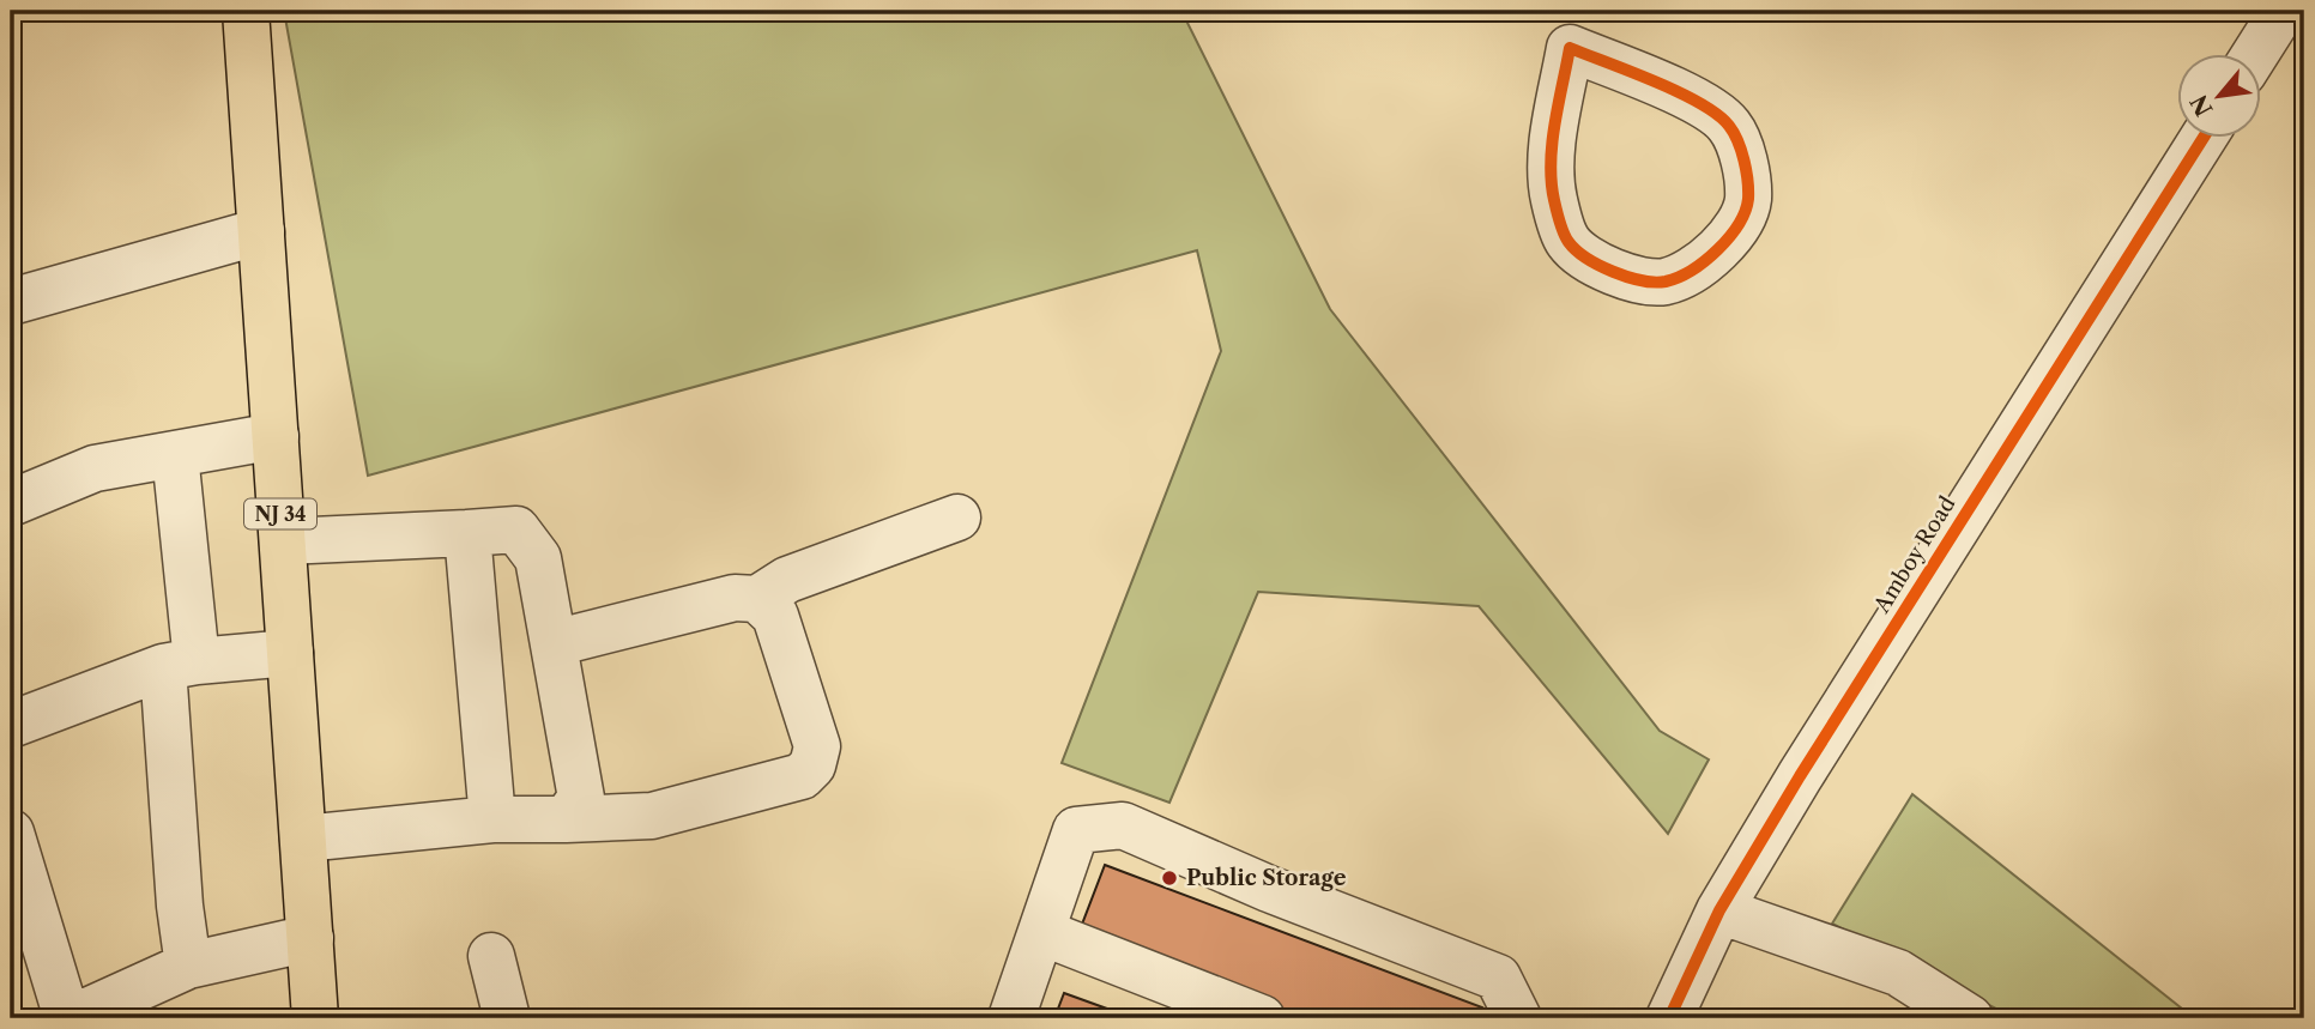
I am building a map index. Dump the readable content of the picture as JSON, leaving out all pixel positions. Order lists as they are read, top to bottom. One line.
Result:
{"streets":{"main road":["NJ 34"],"street":["Amboy Road"]},"places":["Public Storage"],"north":"bottom left"}
